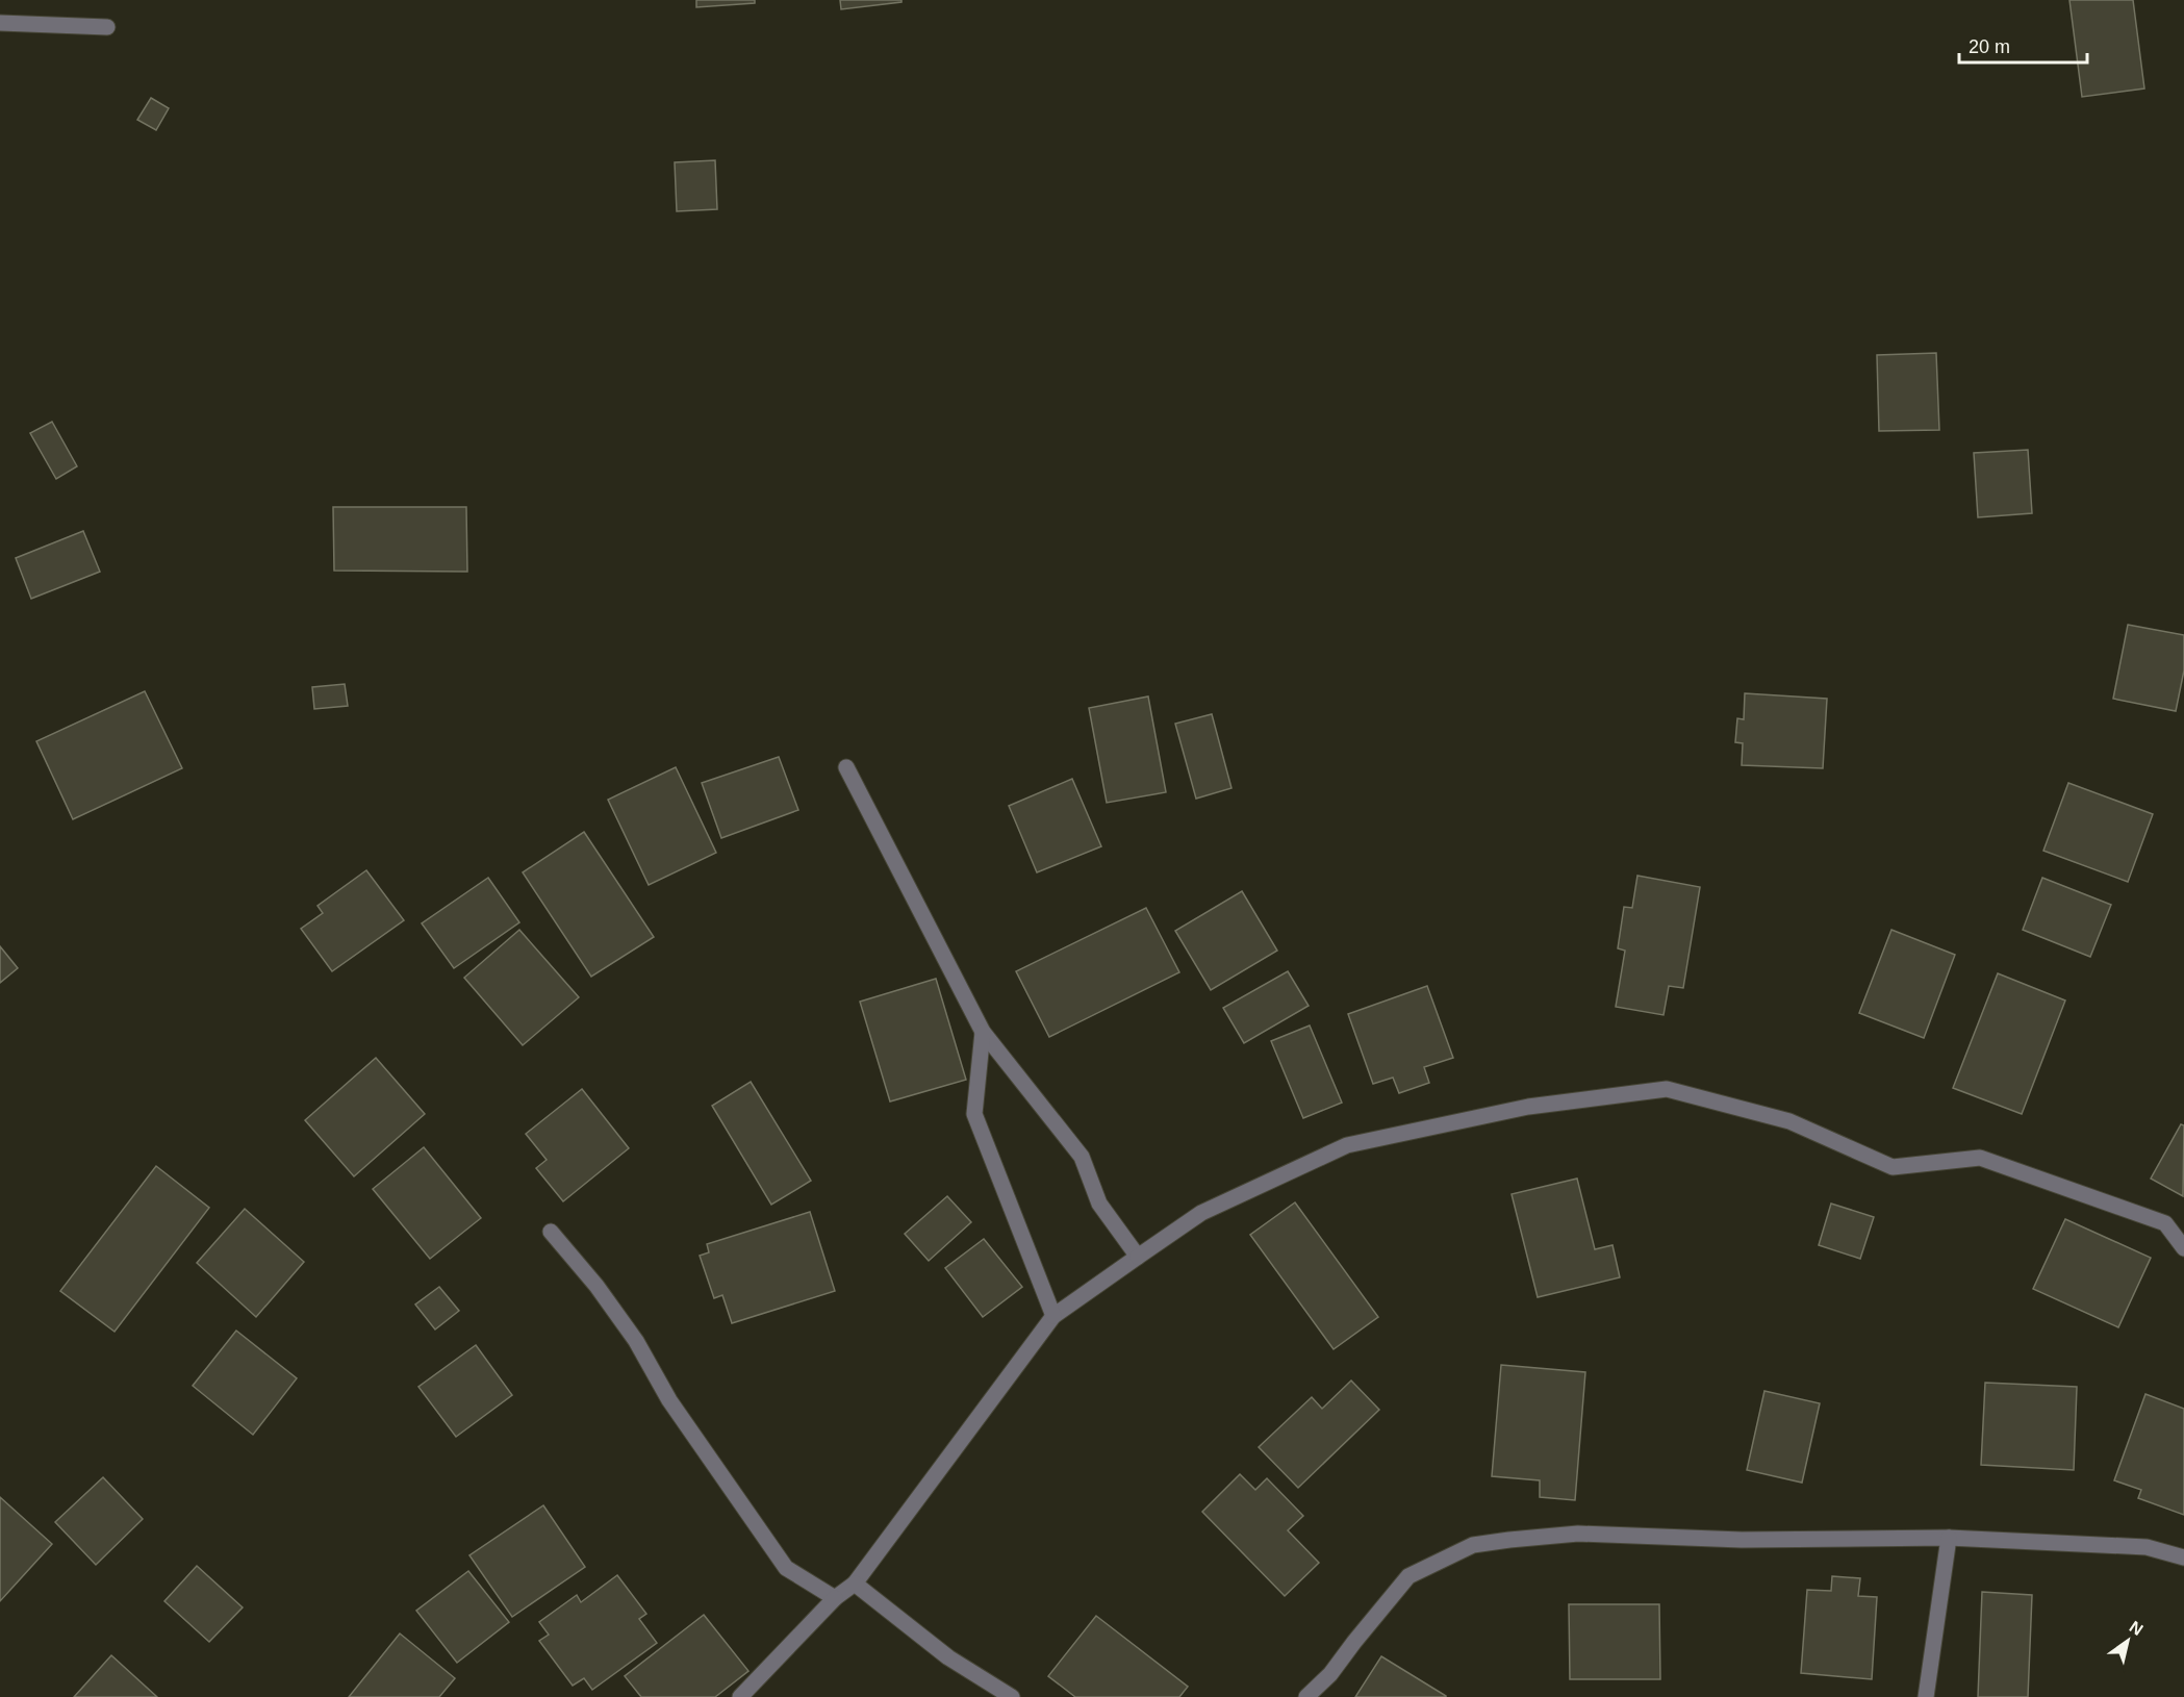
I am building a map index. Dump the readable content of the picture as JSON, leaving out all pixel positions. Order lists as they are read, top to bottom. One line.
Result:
{"scale_bar":"20 m","north":"top right"}
